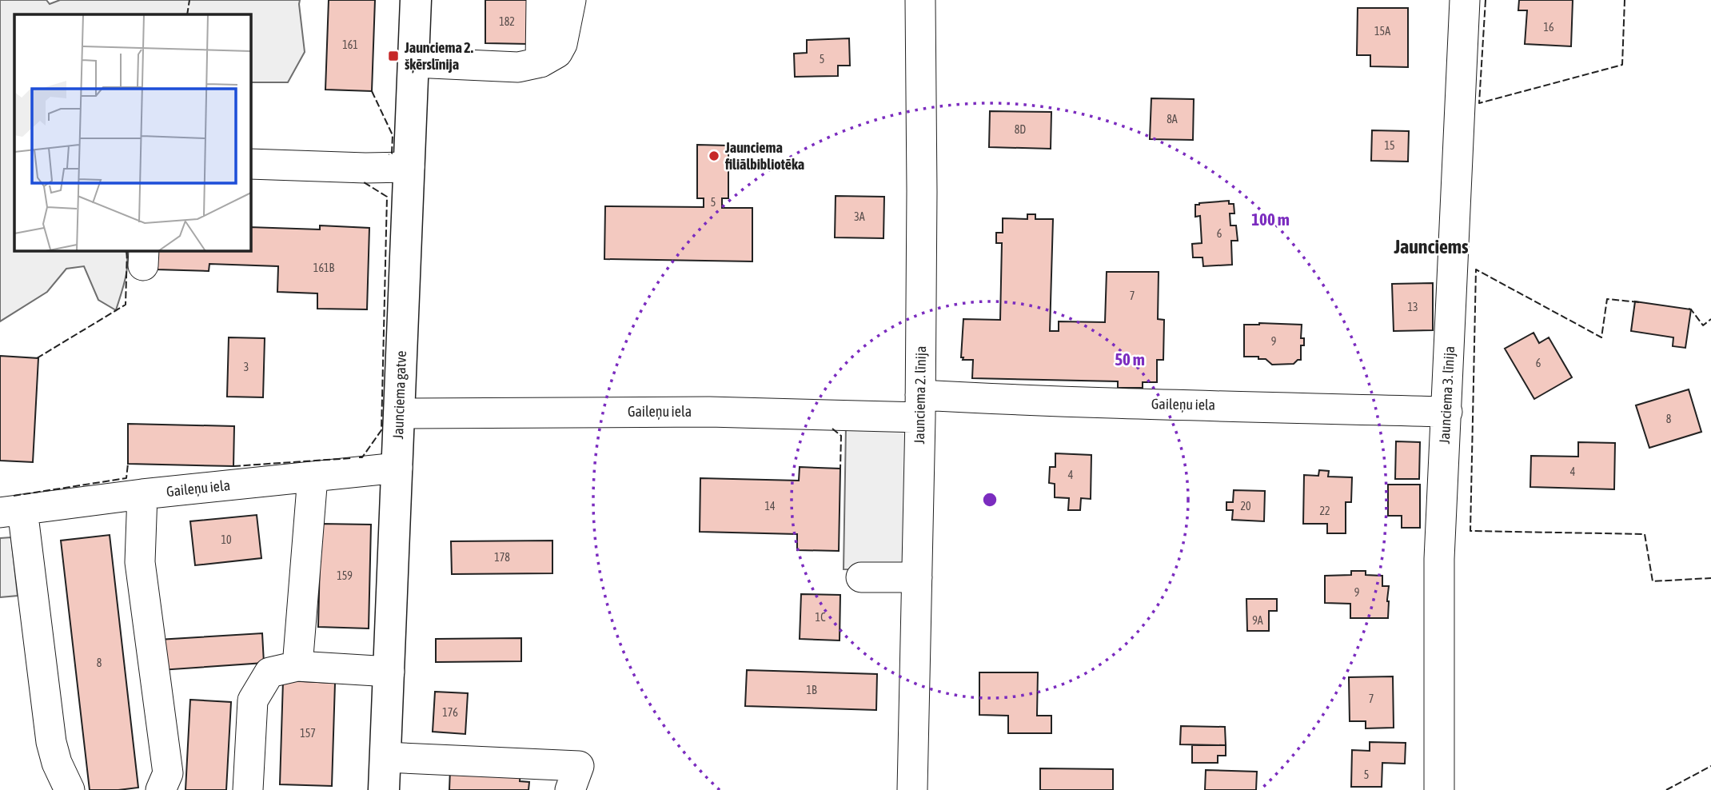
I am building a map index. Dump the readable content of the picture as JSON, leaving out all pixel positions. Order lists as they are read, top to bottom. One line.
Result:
{"streets":{"main road":["Jaunciema gatve"],"street":["Jaunciema 2. līnija","Jaunciema 3. līnija","Gaileņu iela"]},"crossings":[["Jaunciema gatve","Gaileņu iela"],["Jaunciema 2. līnija","Gaileņu iela"],["Jaunciema 3. līnija","Gaileņu iela"]],"districts":["Jaunciems"],"places":{"transit":["Jaunciema 2. šķērslīnija"],"other":["Jaunciema filiālbibliotēka"]},"house_numbers":["182","16","15A","161","5","8A","8D","15","5","3A","6","161B","7","13","9","6","3","8","4","4","14","20","22","10","178","159","9","1C","9A","8","1B","7","176","157","5"],"rings":["100 m","50 m"]}
